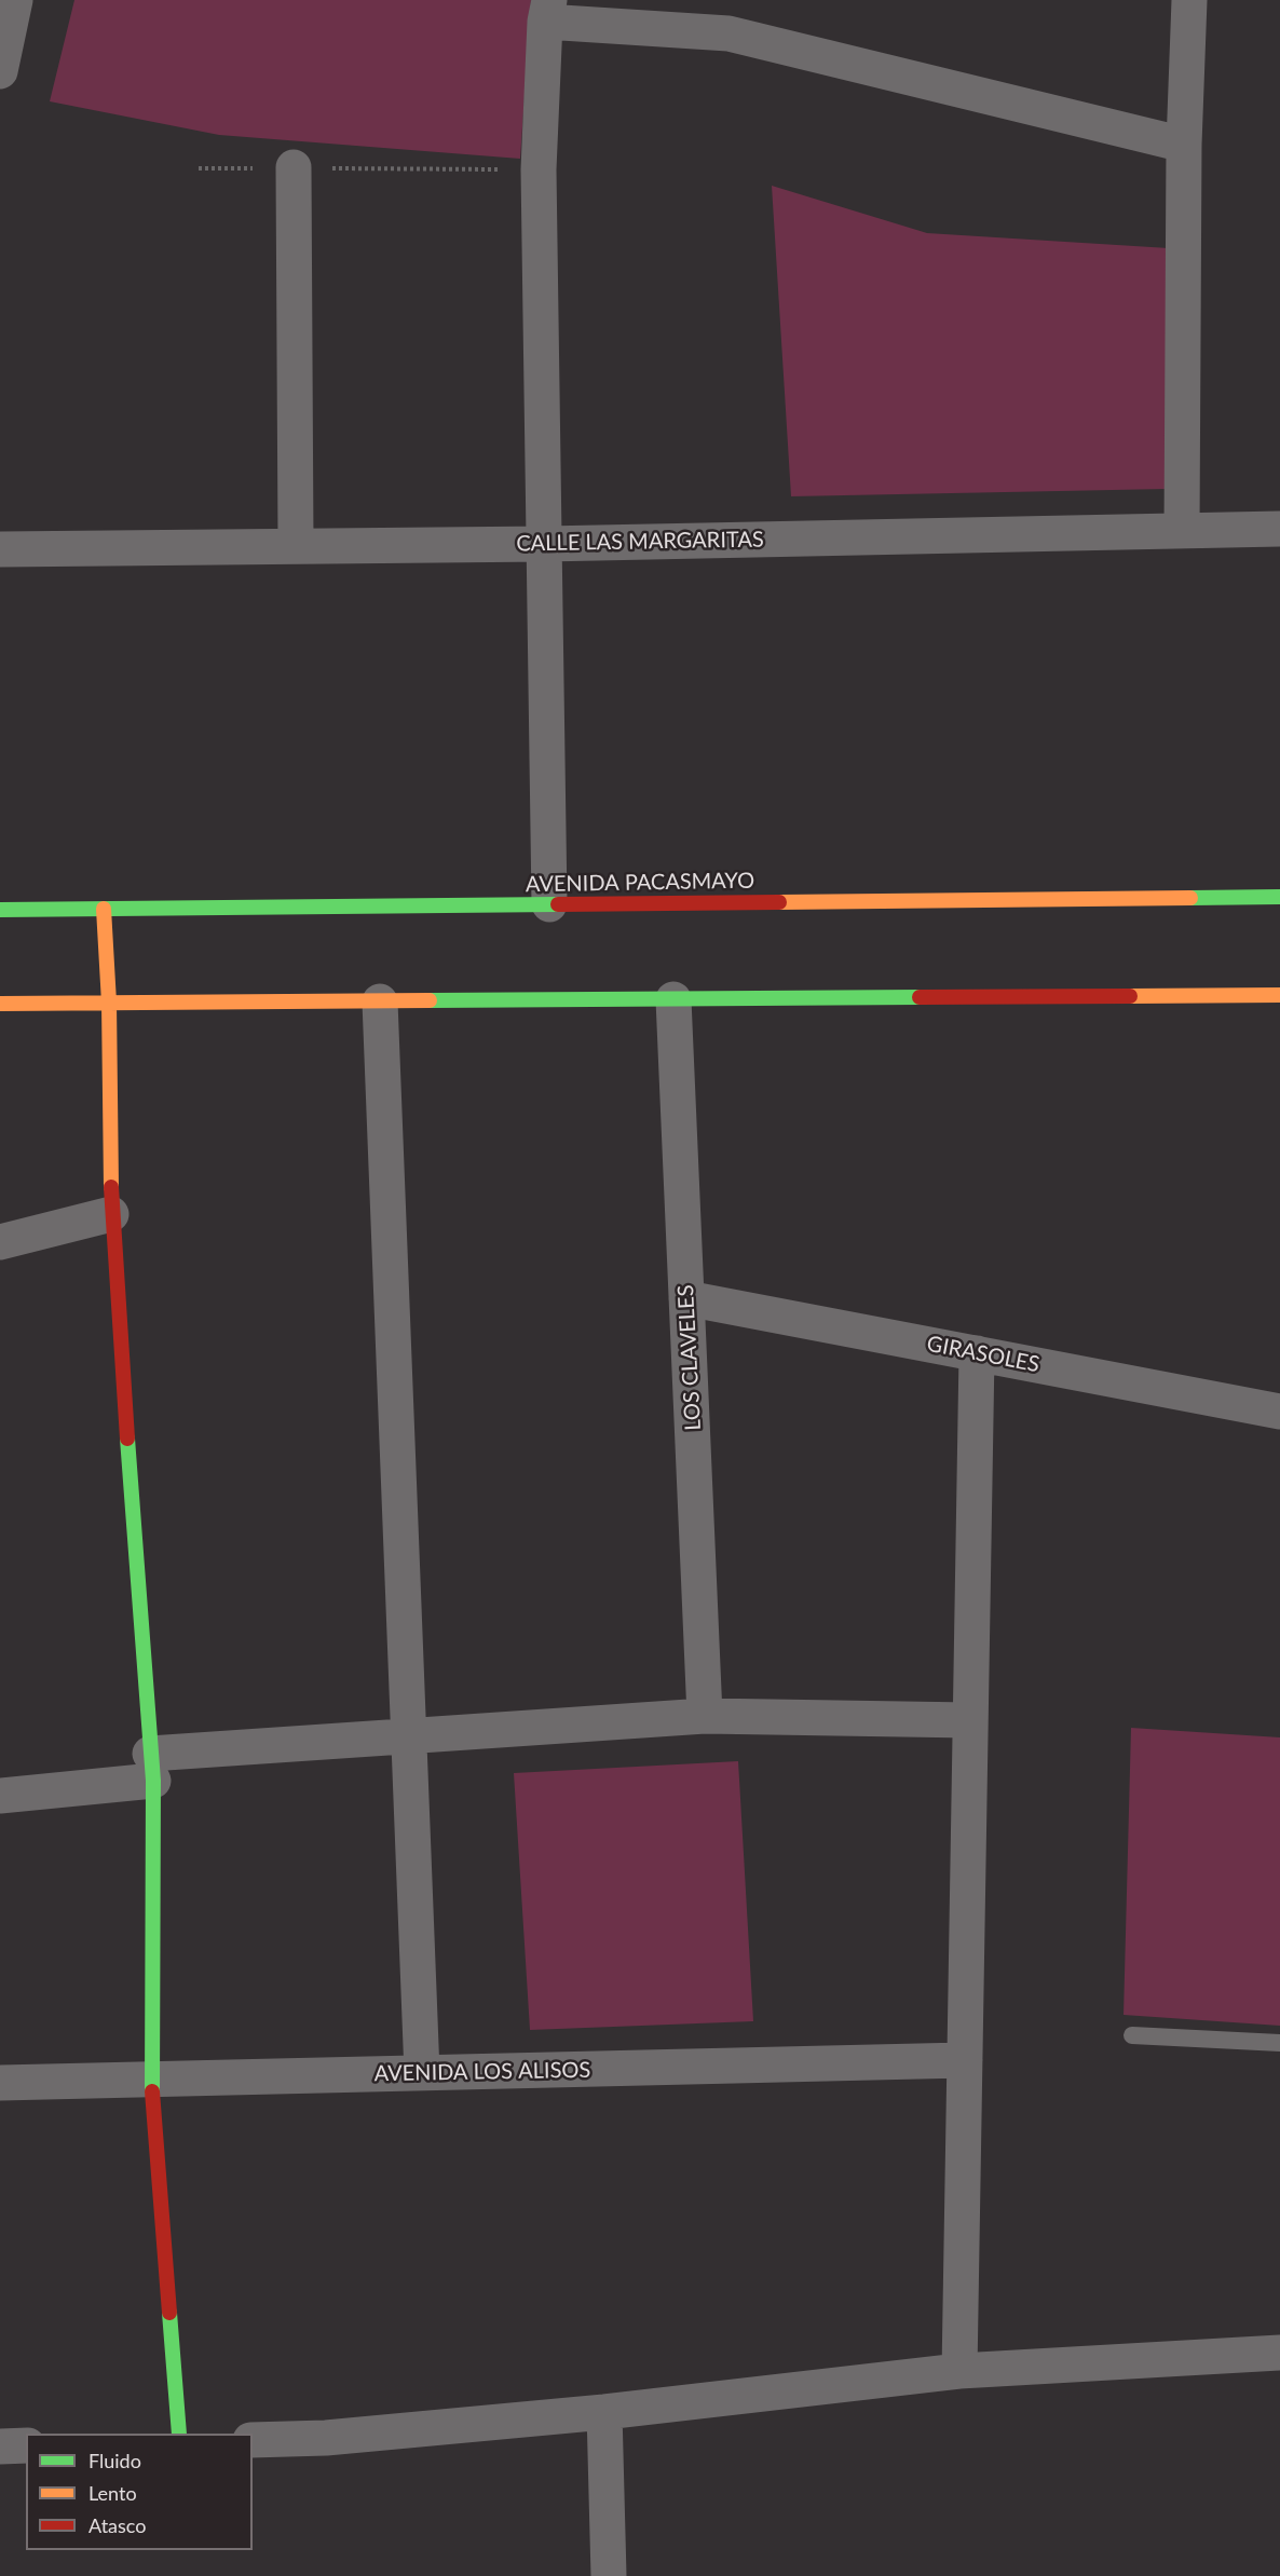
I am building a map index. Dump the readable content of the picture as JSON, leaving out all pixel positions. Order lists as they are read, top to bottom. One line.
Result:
{"streets":{"main road":["AVENIDA PACASMAYO"],"street":["CALLE LAS MARGARITAS","GIRASOLES","LOS CLAVELES","AVENIDA LOS ALISOS"]},"crossings":[["GIRASOLES","LOS CLAVELES"]],"legend":["Fluido","Lento","Atasco"]}
